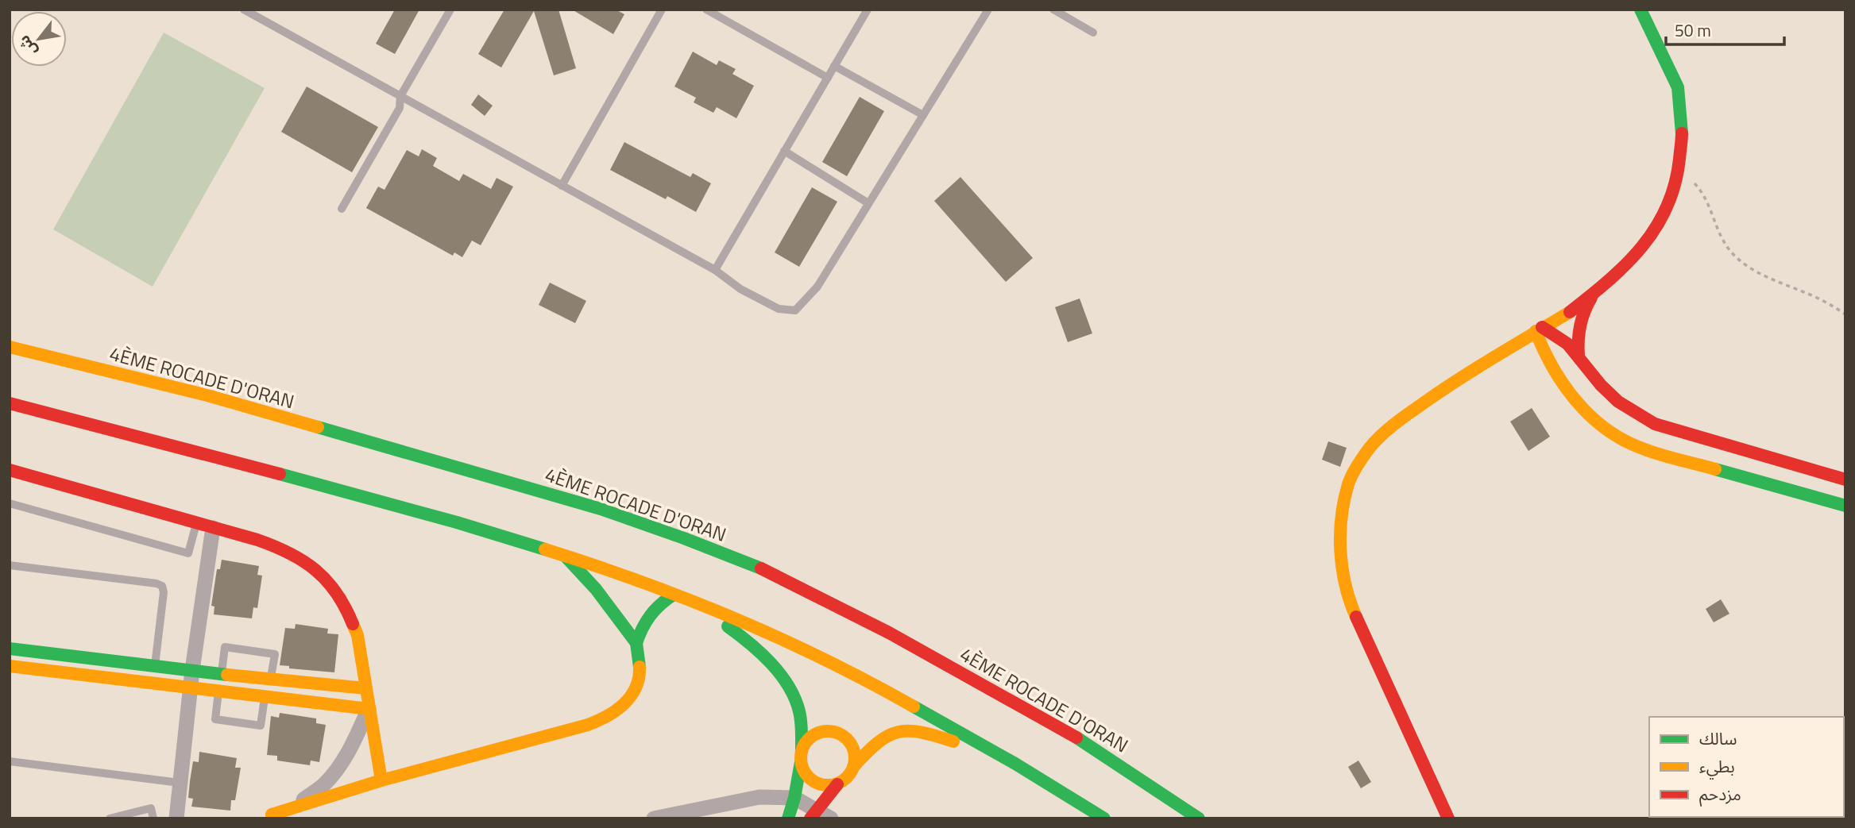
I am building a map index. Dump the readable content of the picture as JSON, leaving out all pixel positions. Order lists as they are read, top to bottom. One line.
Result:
{"streets":{"main road":["4ÈME ROCADE D'ORAN"]},"legend":["سالك","بطيء","مزدحم"],"scale_bar":"50 m","north":"bottom left"}
